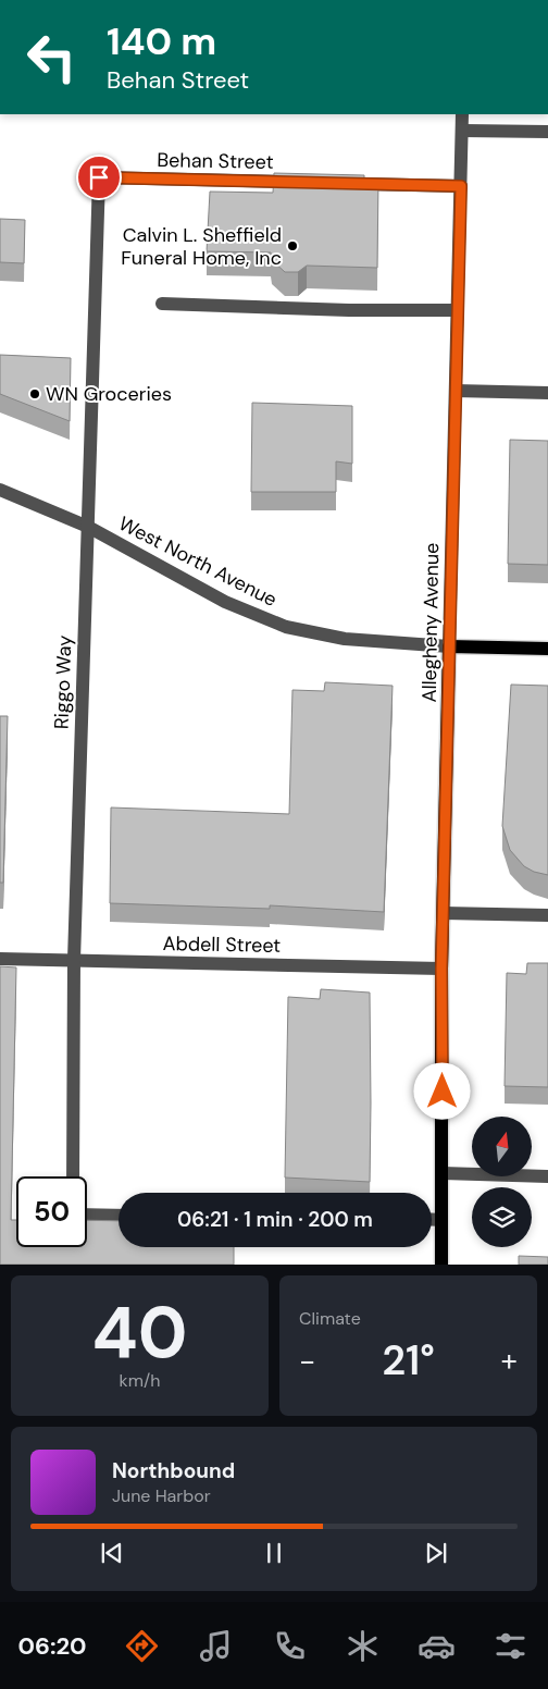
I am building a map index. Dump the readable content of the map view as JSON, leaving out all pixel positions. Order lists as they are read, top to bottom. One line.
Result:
{"streets":{"main road":["West North Avenue","Allegheny Avenue"],"street":["Behan Street","Riggo Way","Abdell Street"]},"crossings":[["Behan Street","Riggo Way"],["West North Avenue","Allegheny Avenue"],["West North Avenue","Riggo Way"],["Allegheny Avenue","Abdell Street"],["Riggo Way","Abdell Street"]],"places":["Calvin L. Sheffield Funeral Home, Inc","WN Groceries"],"north":"top","page":{"turn":["140 m","Behan Street"],"limit":"50","trip":"06:21 · 1 min · 200 m","tile":[["40","km/h"],"Climate"],"heat":["−","21°","+"],"song":["Northbound","June Harbor"],"tabs":"06:20"}}
